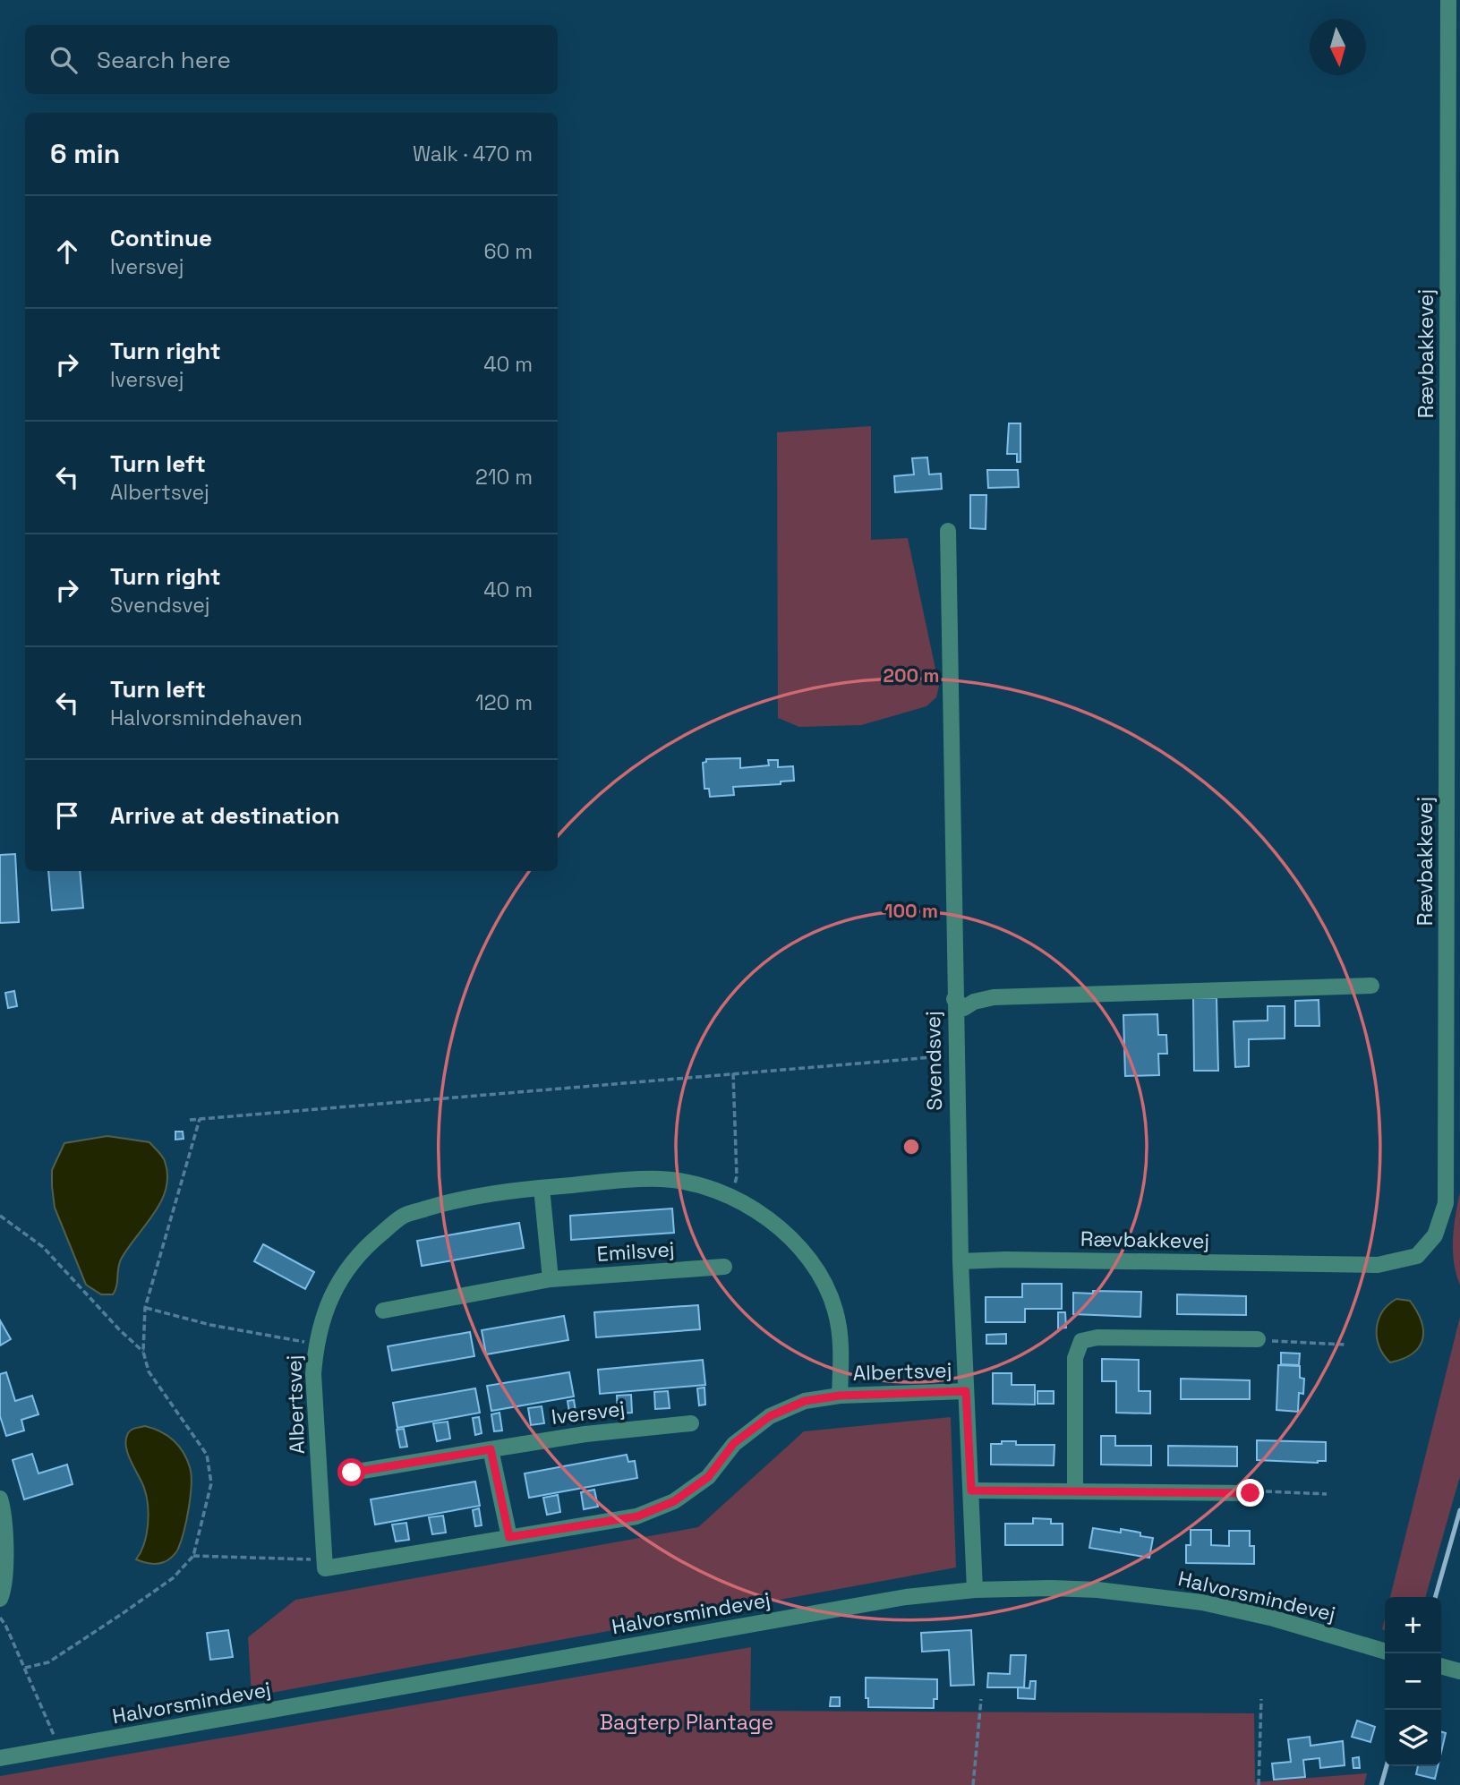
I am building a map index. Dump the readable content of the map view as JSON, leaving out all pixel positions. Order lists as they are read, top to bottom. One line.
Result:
{"streets":{"street":["Rævbakkevej","Svendsvej","Emilsvej","Albertsvej","Iversvej","Halvorsmindevej"]},"crossings":[["Rævbakkevej","Svendsvej"],["Svendsvej","Albertsvej"],["Svendsvej","Halvorsmindevej"]],"parks":["Bagterp Plantage"],"north":"bottom","page":{"search":"Search here","heading":["6 min","Walk · 470 m"],"list":[["Continue","Iversvej","60 m"],["Turn right","Iversvej","40 m"],["Turn left","Albertsvej","210 m"],["Turn right","Svendsvej","40 m"],["Turn left","Halvorsmindehaven","120 m"],"Arrive at destination"],"map_buttons":["+","−"]},"rings":["200 m","100 m"]}
